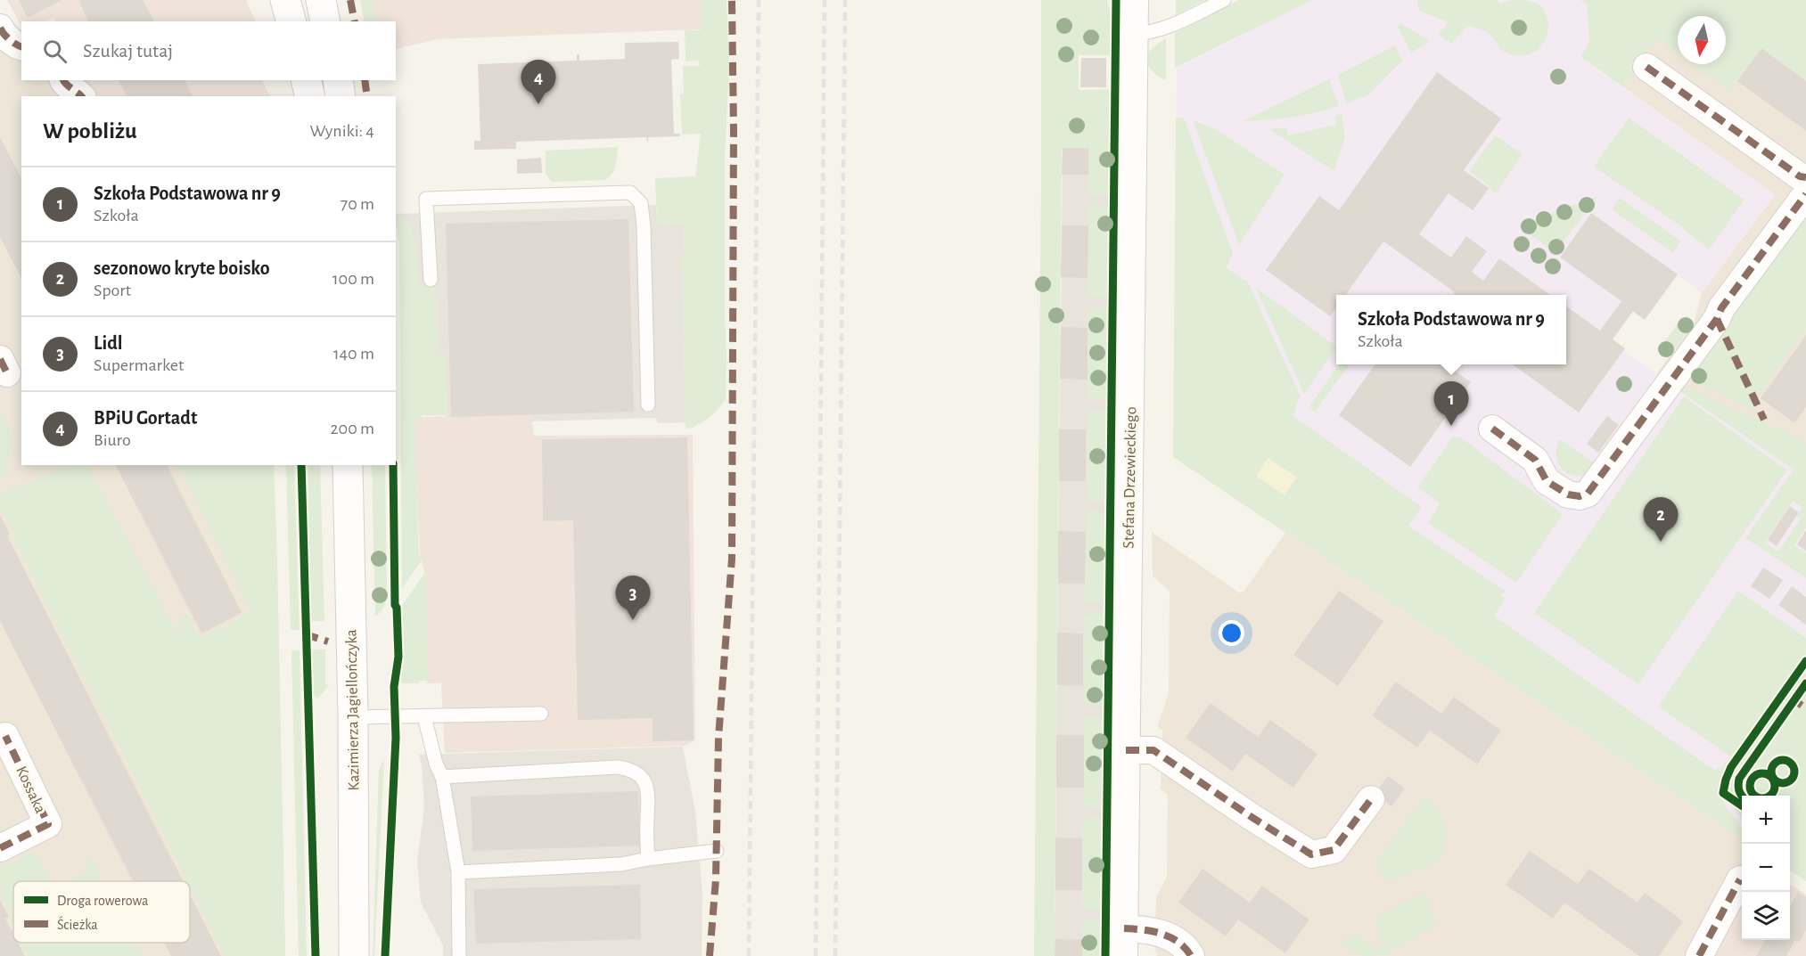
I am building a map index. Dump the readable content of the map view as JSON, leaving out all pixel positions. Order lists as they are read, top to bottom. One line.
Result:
{"streets":{"main road":["Kazimierza Jagiellończyka"],"street":["Stefana Drzewieckiego","Kossaka"]},"legend":["Droga rowerowa","Ścieżka"],"north":"bottom","page":{"search":"Szukaj tutaj","pins":["4","1","2","3"],"heading":["W pobliżu","Wyniki: 4"],"list":[{"mark":"1","name":"Szkoła Podstawowa nr 9","note":"Szkoła","value":"70 m"},{"mark":"2","name":"sezonowo kryte boisko","note":"Sport","value":"100 m"},{"mark":"3","name":"Lidl","note":"Supermarket","value":"140 m"},{"mark":"4","name":"BPiU Gortadt","note":"Biuro","value":"200 m"}],"popup":["Szkoła Podstawowa nr 9","Szkoła"],"map_buttons":["+","−"]}}
